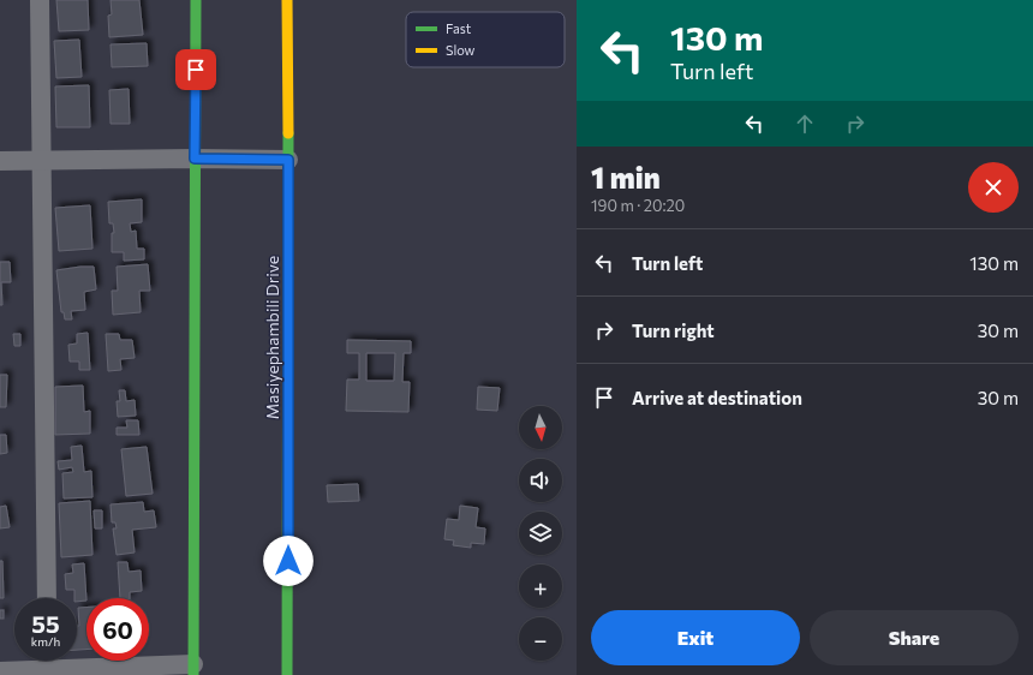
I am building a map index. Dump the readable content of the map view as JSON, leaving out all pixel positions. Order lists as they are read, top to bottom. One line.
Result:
{"streets":{"main road":["Masiyephambili Drive"]},"legend":["Fast","Slow"],"north":"bottom","page":{"turn":["130 m","Turn left"],"heading":["1 min","190 m · 20:20"],"list":[{"name":"Turn left","value":"130 m"},{"name":"Turn right","value":"30 m"},{"name":"Arrive at destination","value":"30 m"}],"map_buttons":["+","−"],"speed":"55 km/h","limit":"60","buttons":["Exit","Share"]}}
